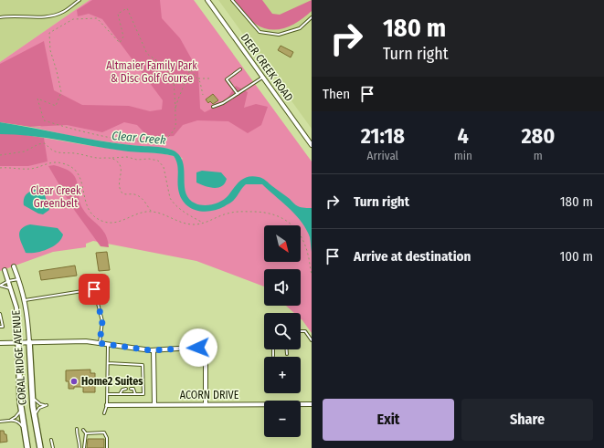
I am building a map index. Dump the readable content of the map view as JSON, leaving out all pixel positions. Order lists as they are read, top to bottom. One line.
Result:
{"streets":{"street":["DEER CREEK ROAD","CORAL RIDGE AVENUE","ACORN DRIVE"]},"water":["Clear Creek"],"parks":["Altmaier Family Park & Disc Golf Course","Clear Creek Greenbelt"],"places":["Home2 Suites"],"north":"bottom right","page":{"turn":["180 m","Turn right"],"then":"Then","eta":["21:18","Arrival","4","min","280","m"],"list":[{"name":"Turn right","value":"180 m"},{"name":"Arrive at destination","value":"100 m"}],"map_buttons":["+","−"],"buttons":["Exit","Share"]}}
